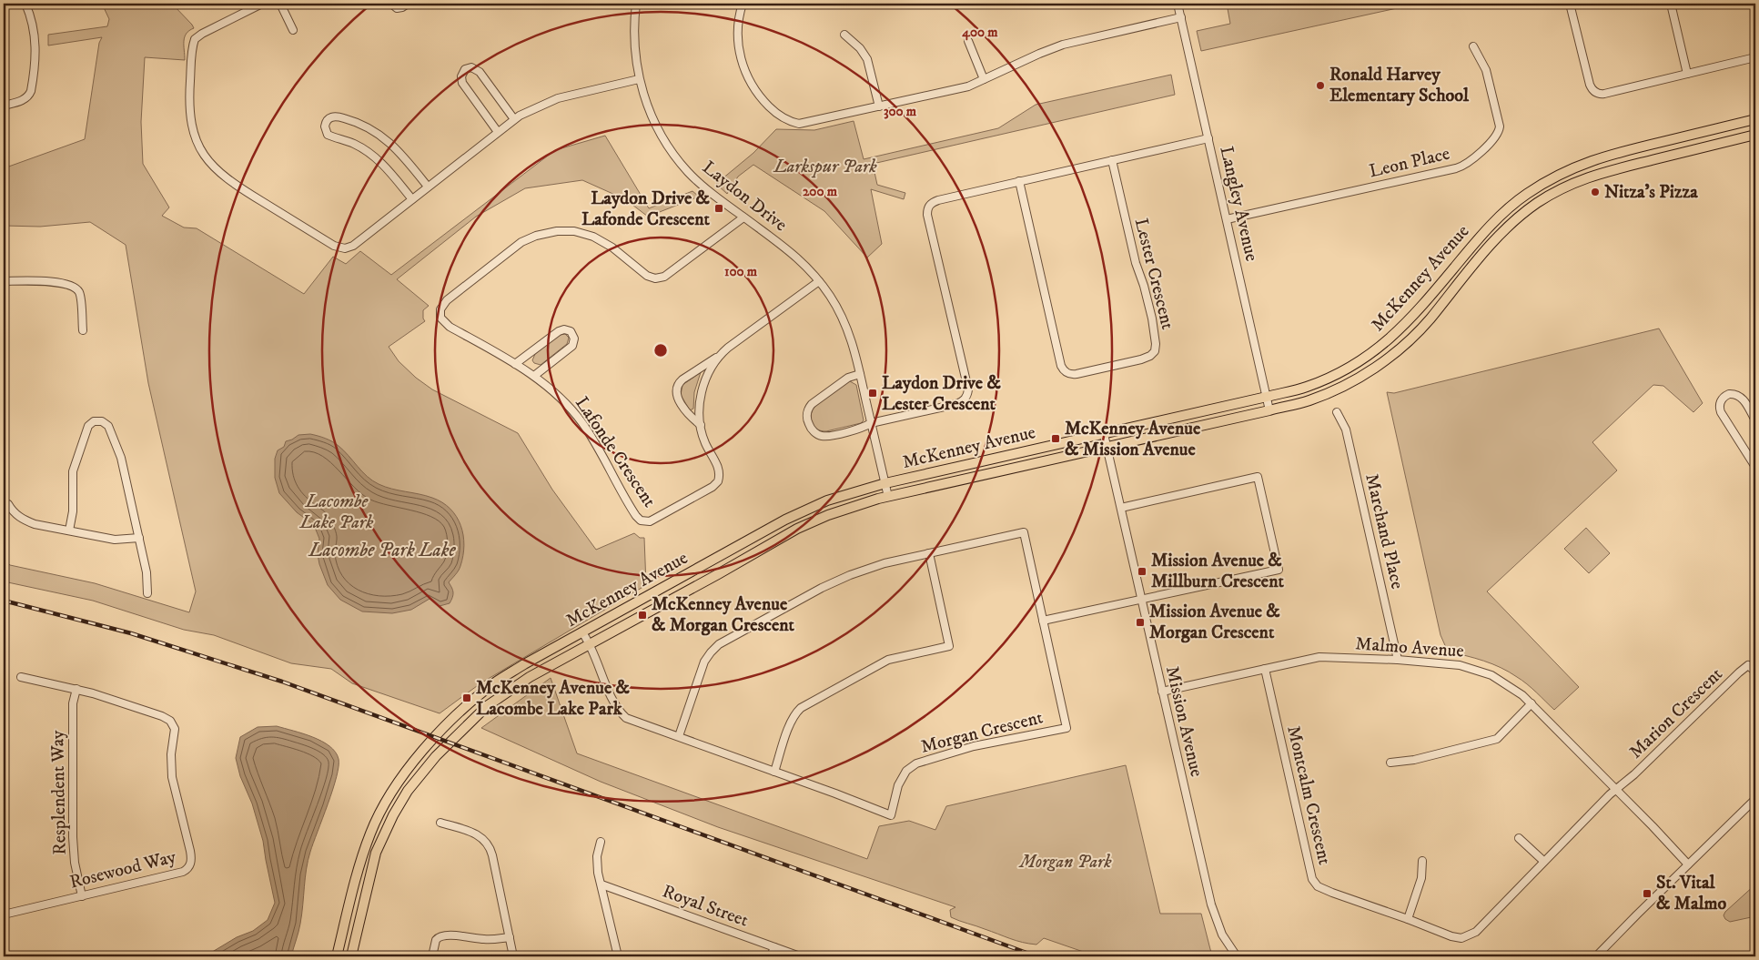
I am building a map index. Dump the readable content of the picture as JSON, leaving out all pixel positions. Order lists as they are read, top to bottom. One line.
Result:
{"streets":{"main road":["McKenney Avenue"],"street":["Leon Place","Laydon Drive","Langley Avenue","Lester Crescent","Lafonde Crescent","Marchand Place","Malmo Avenue","Marion Crescent","Mission Avenue","Morgan Crescent","Resplendent Way","Montcalm Crescent","Rosewood Way","Royal Street"]},"crossings":[["Leon Place","Langley Avenue"],["Laydon Drive","McKenney Avenue"],["Laydon Drive","Lafonde Crescent"],["Langley Avenue","McKenney Avenue"],["McKenney Avenue","Mission Avenue"],["McKenney Avenue","Morgan Crescent"],["Marchand Place","Malmo Avenue"],["Malmo Avenue","Marion Crescent"],["Malmo Avenue","Mission Avenue"],["Malmo Avenue","Montcalm Crescent"],["Marion Crescent","Montcalm Crescent"],["Resplendent Way","Rosewood Way"]],"water":["Lacombe Park Lake"],"parks":["Larkspur Park","Lacombe Lake Park","Morgan Park"],"places":{"other":["Ronald Harvey Elementary School","Nitza’s Pizza"],"transit":["Laydon Drive & Lafonde Crescent","Laydon Drive & Lester Crescent","McKenney Avenue & Mission Avenue","Mission Avenue & Millburn Crescent","McKenney Avenue & Morgan Crescent","Mission Avenue & Morgan Crescent","McKenney Avenue & Lacombe Lake Park","St. Vital & Malmo"]},"rings":["400 m","300 m","200 m","100 m"]}
